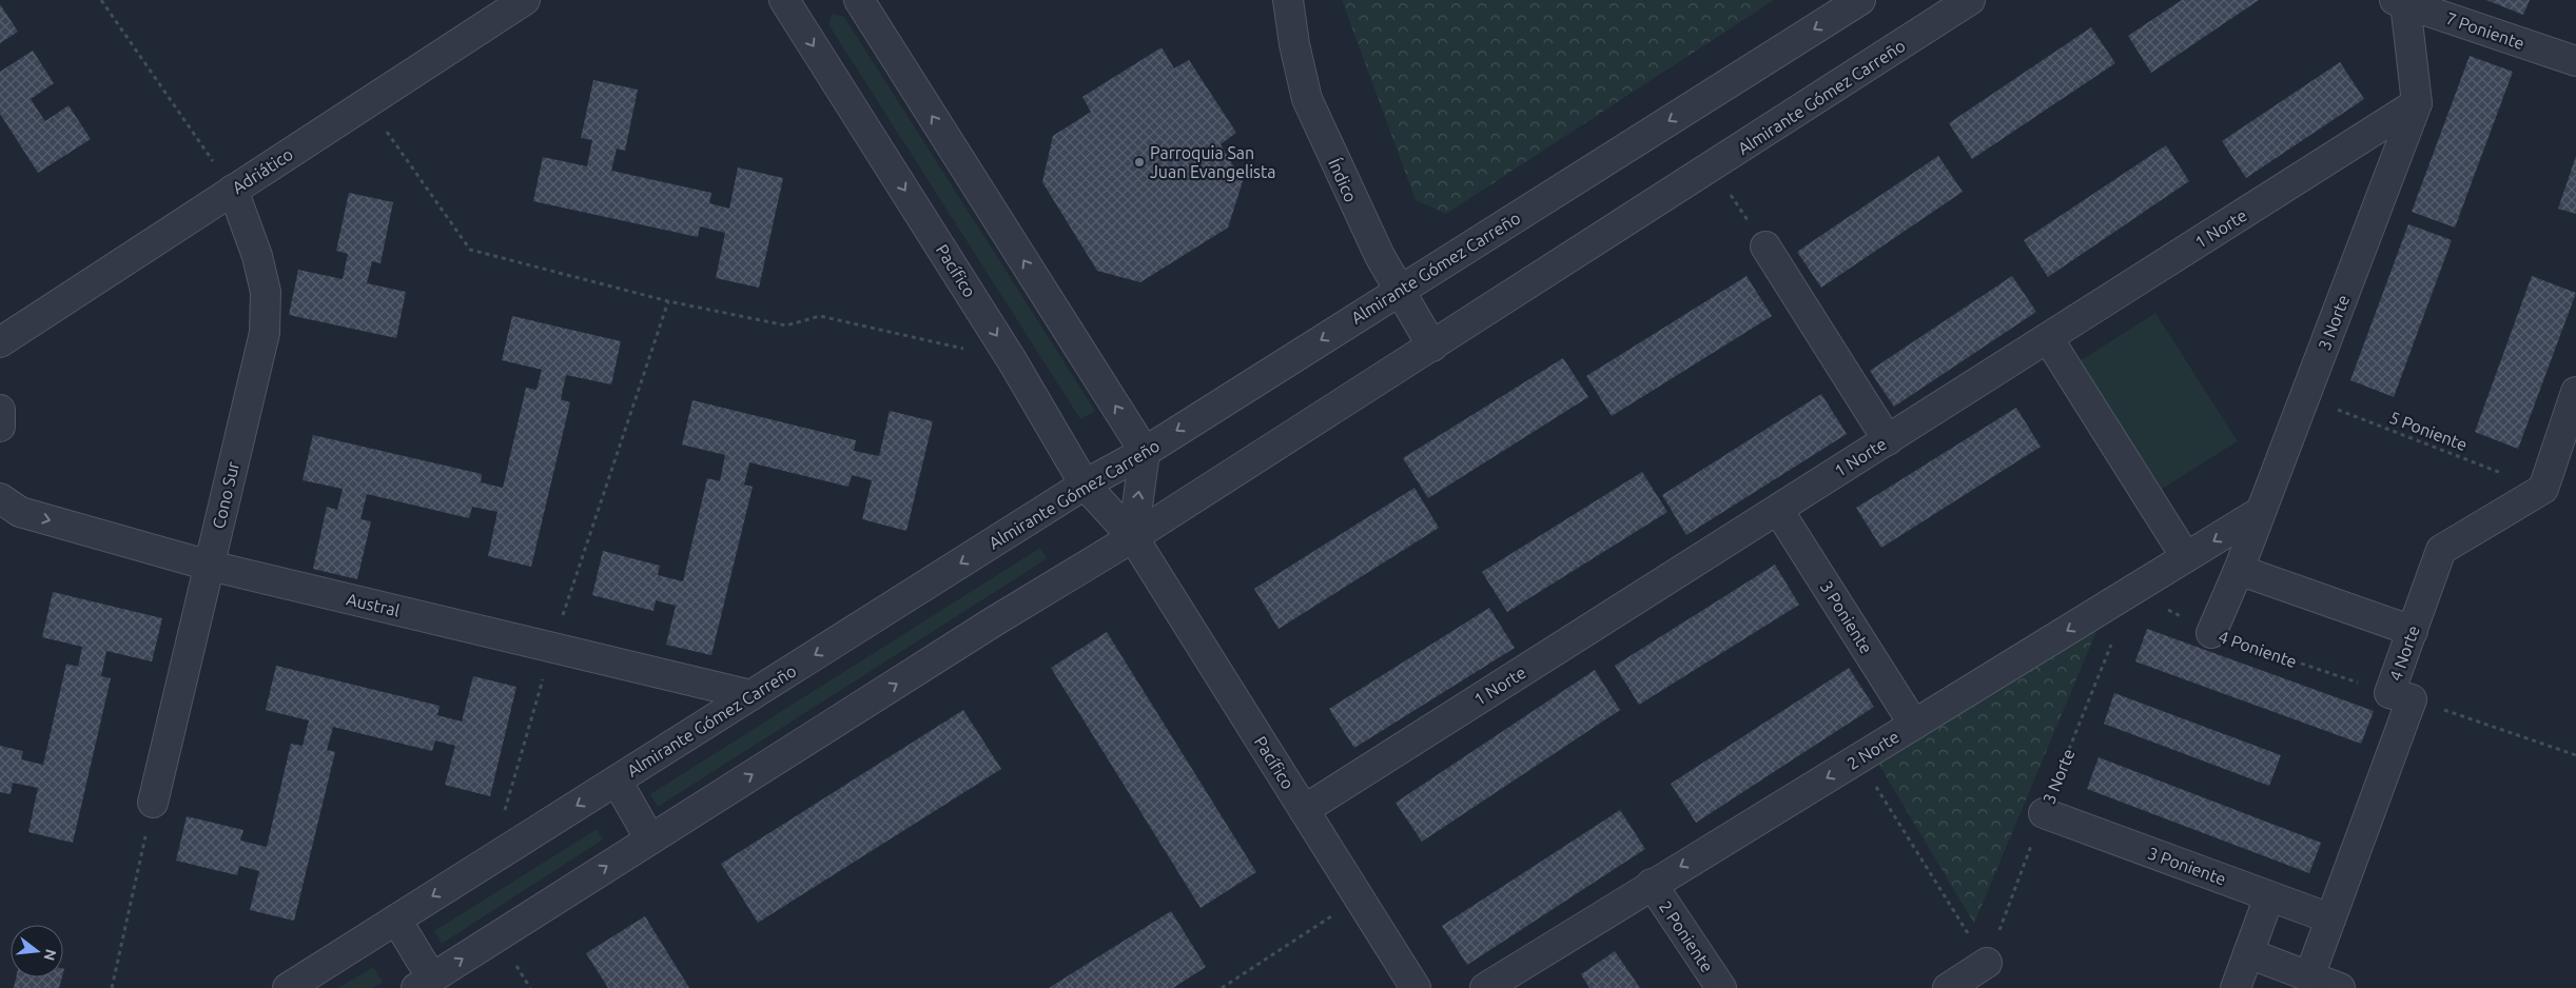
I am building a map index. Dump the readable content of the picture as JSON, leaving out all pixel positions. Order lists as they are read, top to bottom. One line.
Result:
{"streets":{"street":["7 Poniente","Almirante Gómez Carreño","Adriático","Índico","1 Norte","Pacífico","3 Norte","Cono Sur","Austral","3 Poniente","4 Norte","2 Norte","2 Poniente"],"path":["5 Poniente","4 Poniente"]},"crossings":[["7 Poniente","3 Norte"],["Almirante Gómez Carreño","Índico"],["Almirante Gómez Carreño","Pacífico"],["Almirante Gómez Carreño","Austral"],["Adriático","Cono Sur"],["1 Norte","Pacífico"],["1 Norte","3 Norte"],["1 Norte","3 Poniente"],["3 Norte","5 Poniente"],["3 Norte","3 Poniente"],["3 Norte","4 Poniente"],["3 Norte","2 Norte"],["5 Poniente","4 Norte"],["Cono Sur","Austral"],["3 Poniente","4 Norte"],["3 Poniente","2 Norte"],["4 Poniente","4 Norte"],["4 Poniente","2 Norte"],["2 Norte","2 Poniente"]],"one_way":["2 Norte"],"places":["Parroquia San Juan Evangelista"],"north":"right"}
